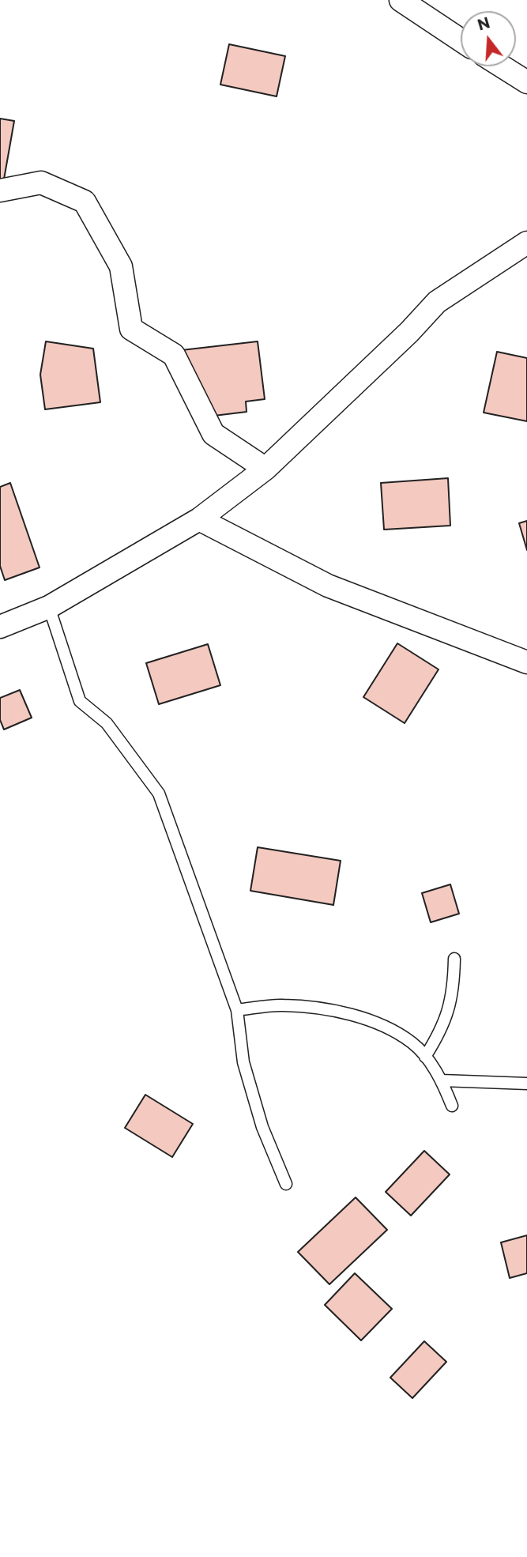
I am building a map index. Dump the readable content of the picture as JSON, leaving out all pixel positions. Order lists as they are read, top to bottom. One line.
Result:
{"north":"top"}
